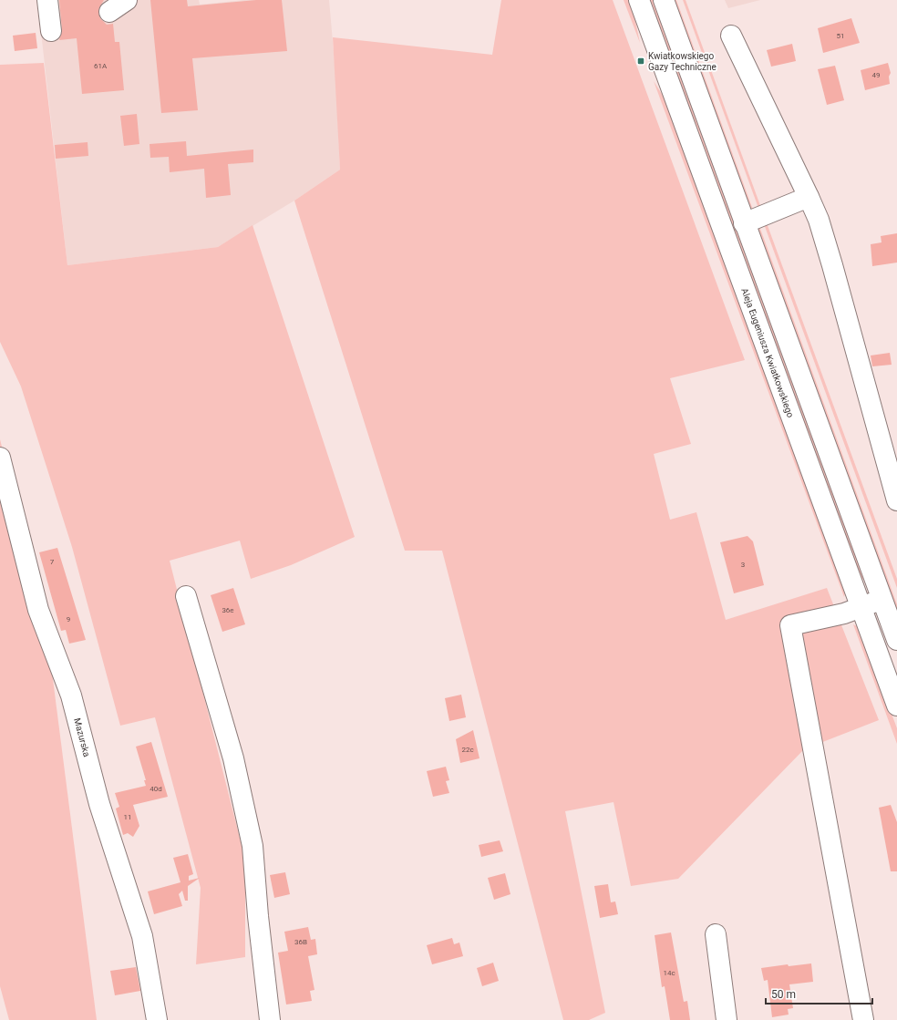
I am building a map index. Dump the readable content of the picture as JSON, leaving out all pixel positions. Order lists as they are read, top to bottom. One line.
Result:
{"streets":{"street":["Aleja Eugeniusza Kwiatkowskiego","Mazurska"]},"places":{"transit":["Kwiatkowskiego Gazy Techniczne"]},"house_numbers":["51","61A","49","7","3","36e","9","22c","40d","11","36B","14c"],"scale_bar":"50 m"}
